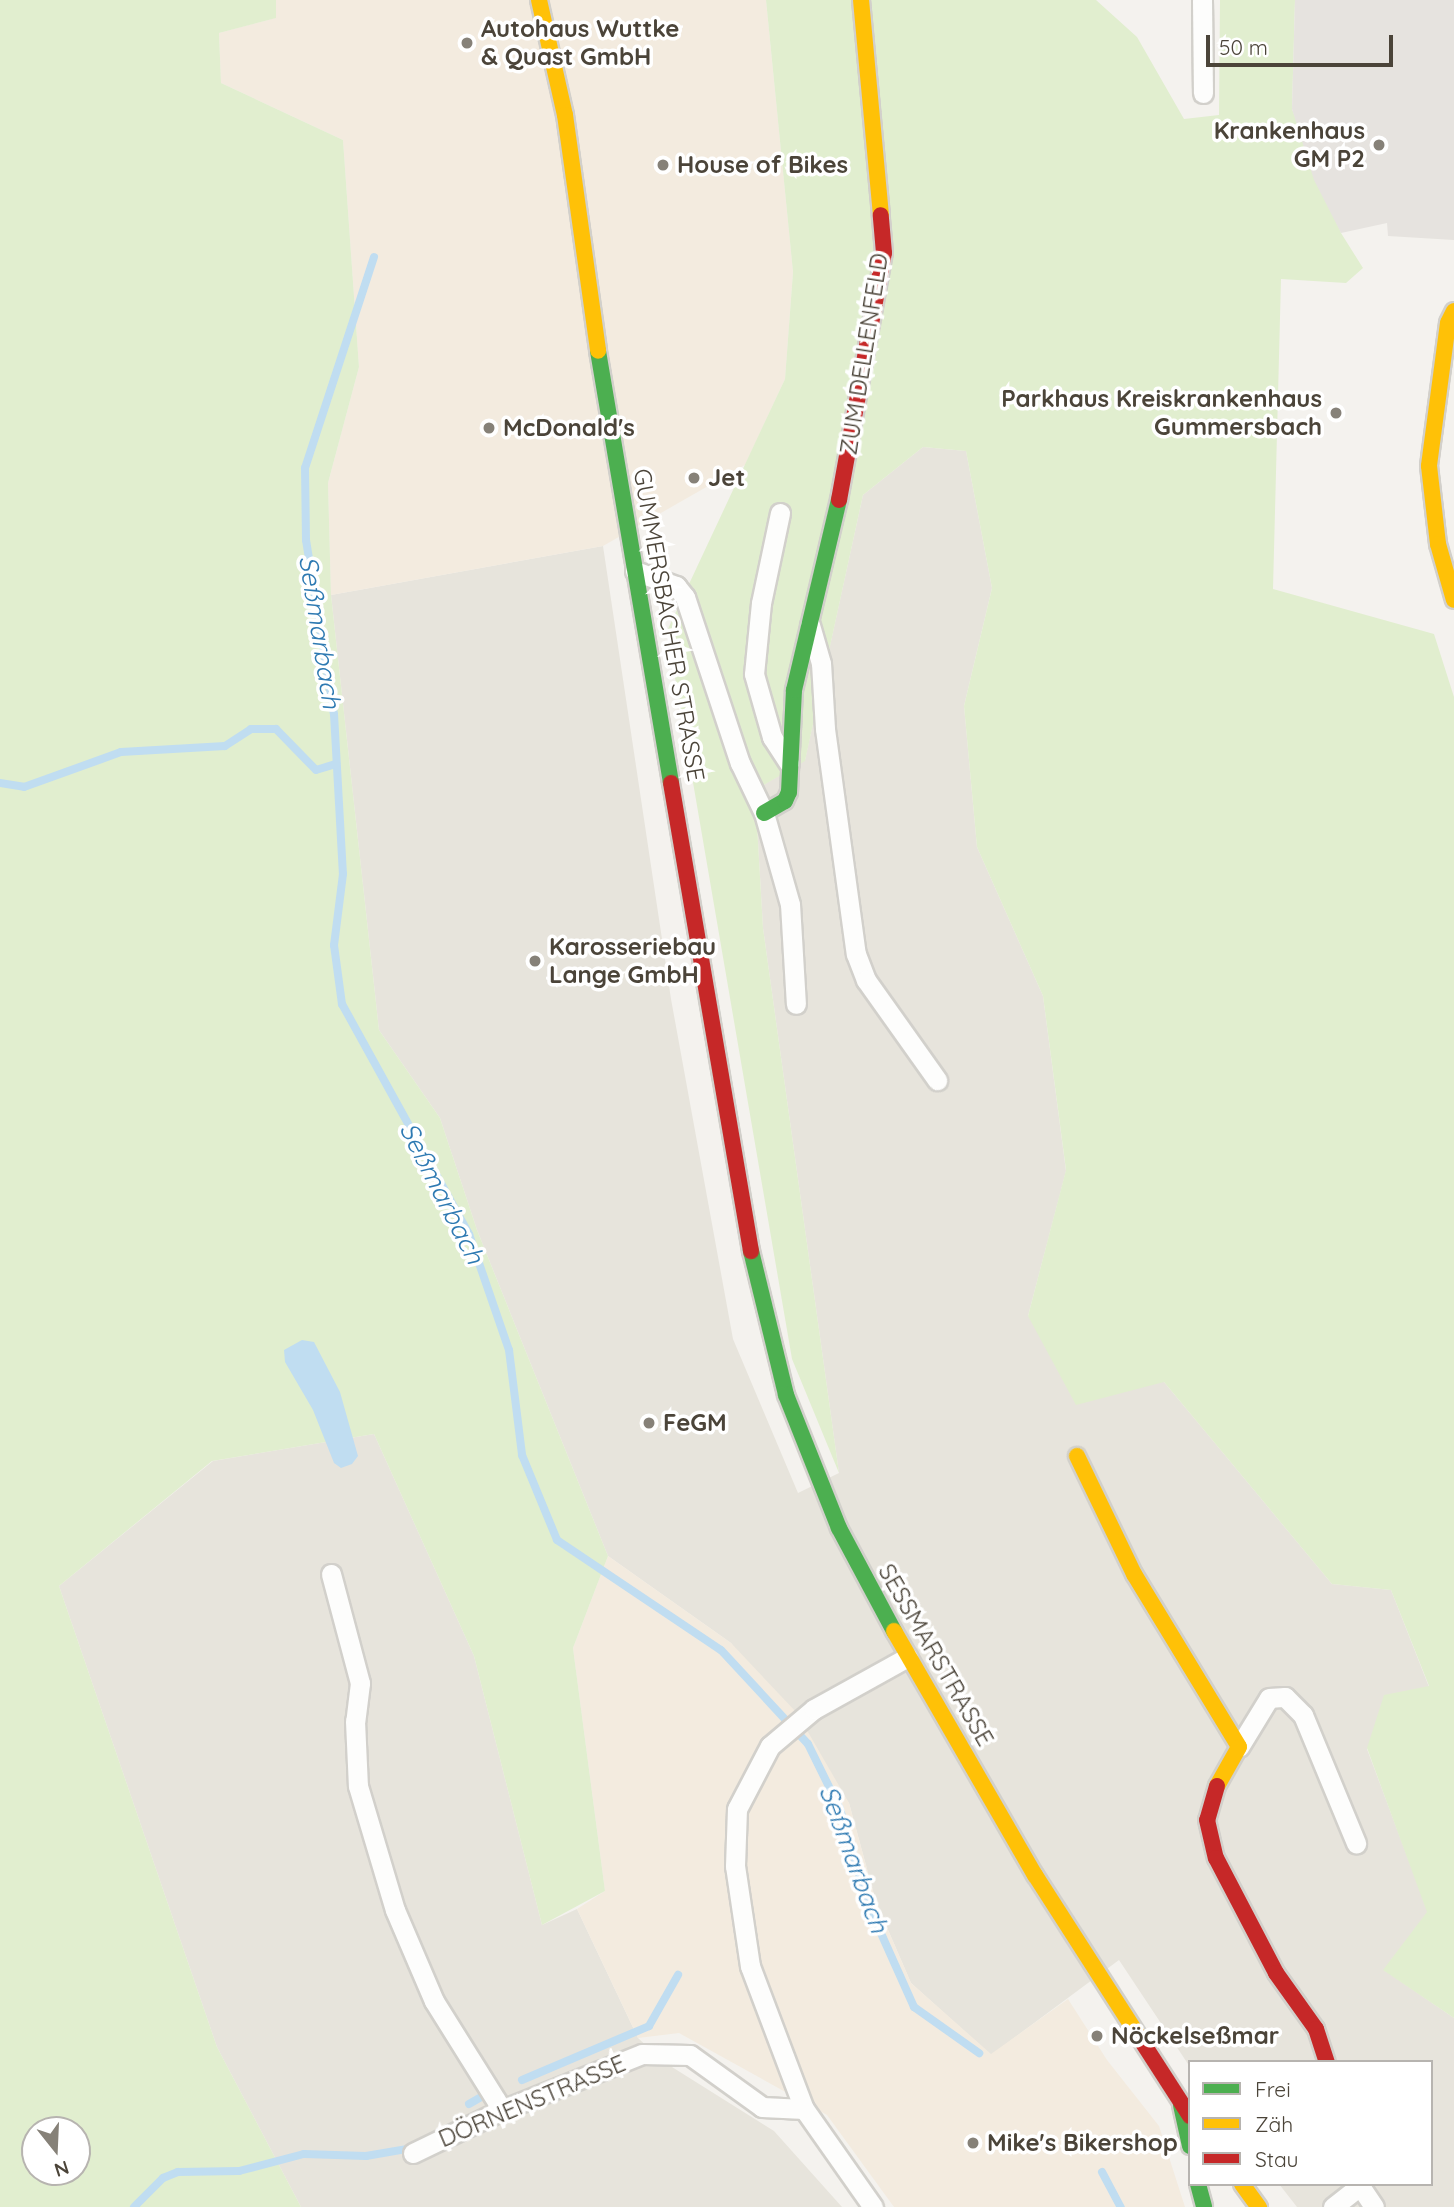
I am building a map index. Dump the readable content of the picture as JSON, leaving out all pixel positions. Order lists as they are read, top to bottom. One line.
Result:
{"streets":{"main road":["ZUM DELLENFELD","GUMMERSBACHER STRASSE","SESSMARSTRASSE"],"street":["DÖRNENSTRASSE"]},"crossings":[["GUMMERSBACHER STRASSE","SESSMARSTRASSE"]],"water":["Seßmarbach"],"places":["Autohaus Wuttke & Quast GmbH","Krankenhaus GM P2","House of Bikes","Parkhaus Kreiskrankenhaus Gummersbach","McDonald's","Jet","Karosseriebau Lange GmbH","FeGM","Nöckelseßmar","Mike's Bikershop"],"legend":["Frei","Zäh","Stau"],"scale_bar":"50 m","north":"bottom"}
